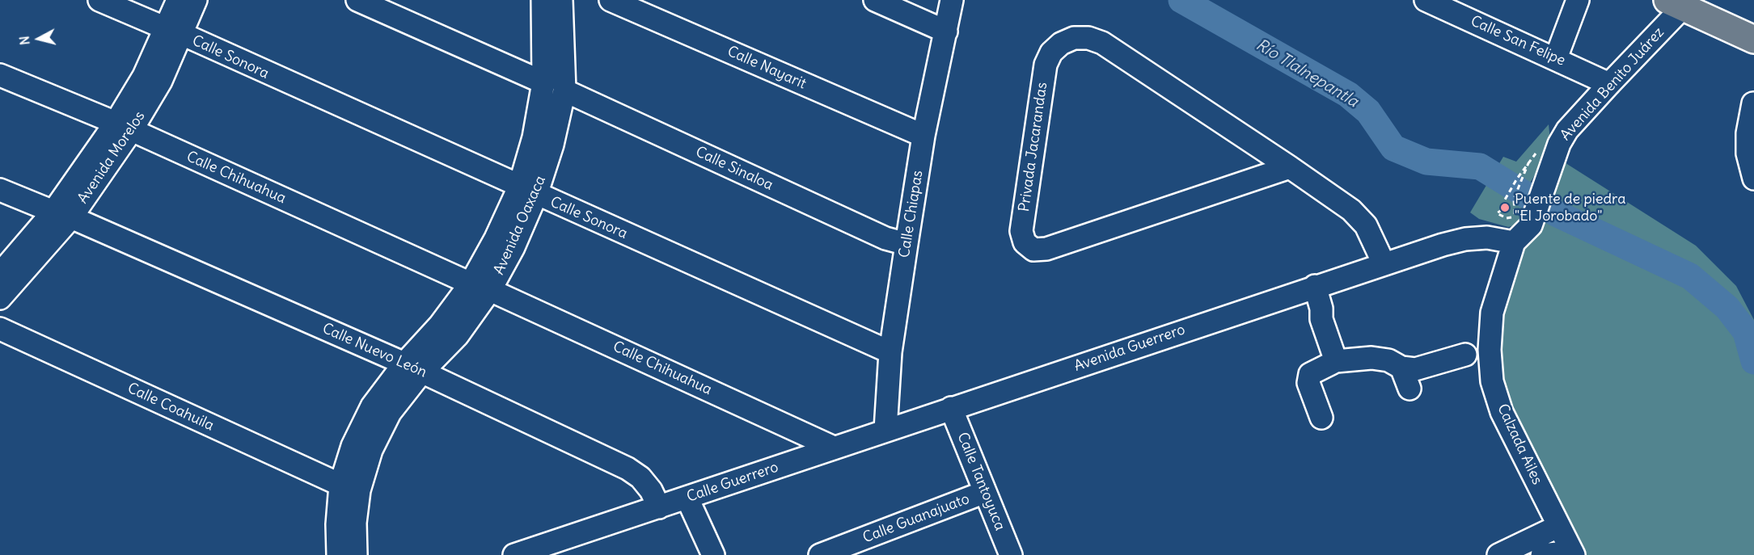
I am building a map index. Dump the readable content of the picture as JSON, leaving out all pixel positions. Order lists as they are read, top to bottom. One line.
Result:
{"streets":{"street":["Calle San Felipe","Calle Sonora","Calle Nayarit","Avenida Benito Juárez","Privada Jacarandas","Avenida Morelos","Calle Sinaloa","Calle Chihuahua","Calle Chiapas","Avenida Oaxaca","Avenida Guerrero","Calle Nuevo León","Calle Coahuila","Calzada Ailes","Calle Tantoyuca","Calle Guerrero","Calle Guanajuato"]},"crossings":[["Calle San Felipe","Avenida Benito Juárez"],["Calle Sonora","Avenida Morelos"],["Calle Sonora","Calle Chiapas"],["Calle Sonora","Avenida Oaxaca"],["Calle Nayarit","Calle Chiapas"],["Avenida Benito Juárez","Avenida Guerrero"],["Avenida Benito Juárez","Calzada Ailes"],["Privada Jacarandas","Avenida Guerrero"],["Avenida Morelos","Calle Chihuahua"],["Avenida Morelos","Calle Nuevo León"],["Calle Sinaloa","Calle Chiapas"],["Calle Sinaloa","Avenida Oaxaca"],["Calle Chihuahua","Avenida Oaxaca"],["Calle Chihuahua","Calle Guerrero"],["Calle Chiapas","Calle Guerrero"],["Avenida Oaxaca","Calle Nuevo León"],["Avenida Oaxaca","Calle Coahuila"],["Avenida Guerrero","Calzada Ailes"],["Avenida Guerrero","Calle Tantoyuca"],["Avenida Guerrero","Calle Guerrero"],["Calle Nuevo León","Calle Guerrero"],["Calle Tantoyuca","Calle Guerrero"],["Calle Tantoyuca","Calle Guanajuato"]],"water":["Río Tlalnepantla"],"places":["Puente de piedra \"El Jorobado\""],"north":"left"}
